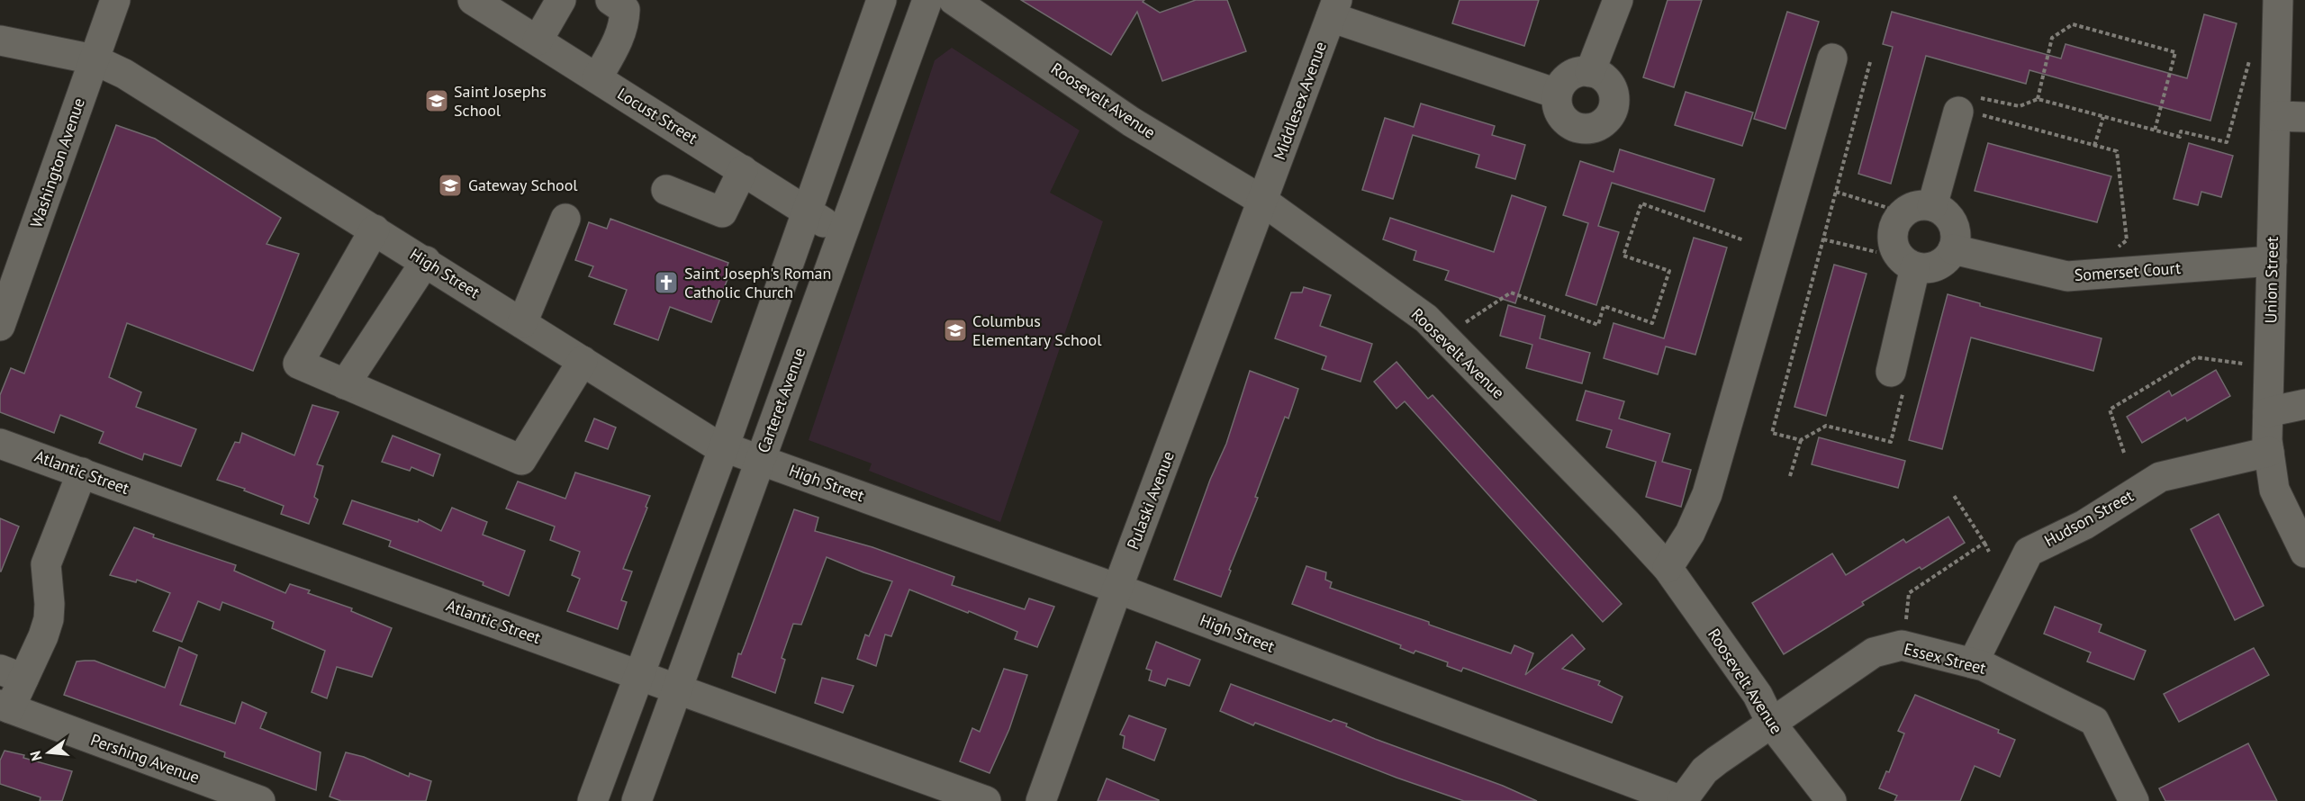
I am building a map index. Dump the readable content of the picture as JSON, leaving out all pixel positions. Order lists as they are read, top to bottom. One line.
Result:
{"streets":{"street":["Roosevelt Avenue","Middlesex Avenue","Locust Street","Washington Avenue","Somerset Court","High Street","Union Street","Carteret Avenue","Atlantic Street","Pulaski Avenue","Hudson Street","Essex Street","Pershing Avenue"]},"crossings":[["Roosevelt Avenue","Middlesex Avenue"],["Roosevelt Avenue","Pulaski Avenue"],["Roosevelt Avenue","Essex Street"],["Middlesex Avenue","Pulaski Avenue"],["Locust Street","Carteret Avenue"],["Washington Avenue","High Street"],["Somerset Court","Union Street"],["High Street","Carteret Avenue"],["High Street","Pulaski Avenue"],["High Street","Essex Street"],["Union Street","Hudson Street"],["Carteret Avenue","Atlantic Street"],["Hudson Street","Essex Street"]],"places":{"school or university":["Saint Josephs School","Gateway School","Columbus Elementary School"],"church":["Saint Joseph's Roman Catholic Church"]},"north":"left"}
